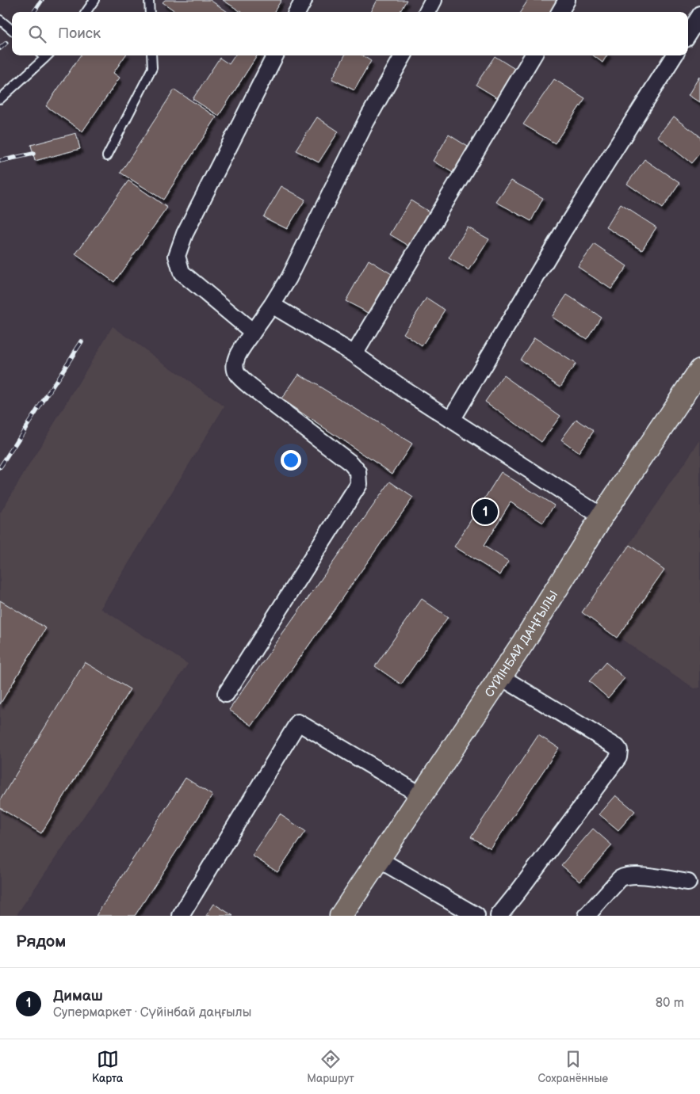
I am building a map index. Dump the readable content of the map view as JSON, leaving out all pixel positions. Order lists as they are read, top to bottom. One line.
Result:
{"streets":{"main road":["СҮЙІНБАЙ ДАҢҒЫЛЫ"]},"page":{"search":"Поиск","pins":"1","heading":"Рядом","list":[{"mark":"1","name":"Димаш","note":"Супермаркет · Сүйінбай даңғылы","value":"80 m"}],"nav":["Карта","Маршрут","Сохранённые"]}}
